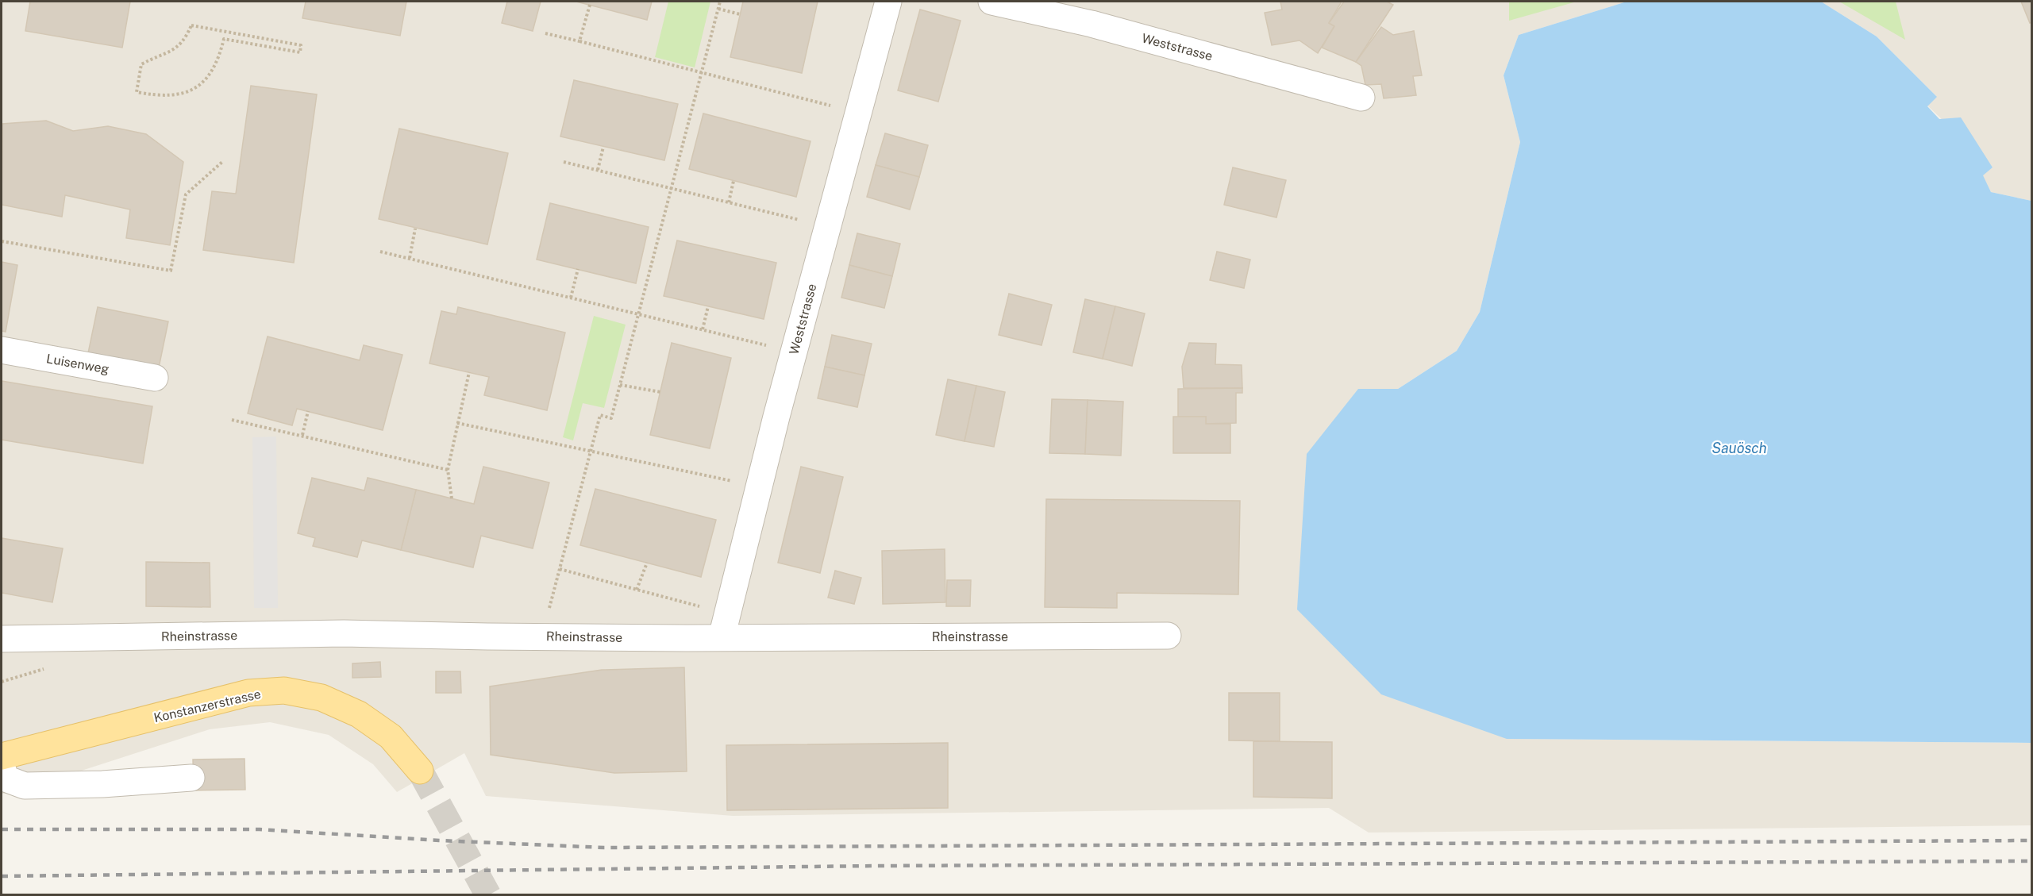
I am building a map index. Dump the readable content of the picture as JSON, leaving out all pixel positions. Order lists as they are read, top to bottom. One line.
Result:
{"streets":{"main road":["Konstanzerstrasse"],"street":["Weststrasse","Luisenweg","Rheinstrasse"]},"crossings":[["Weststrasse","Rheinstrasse"]],"water":["Sauösch"]}
